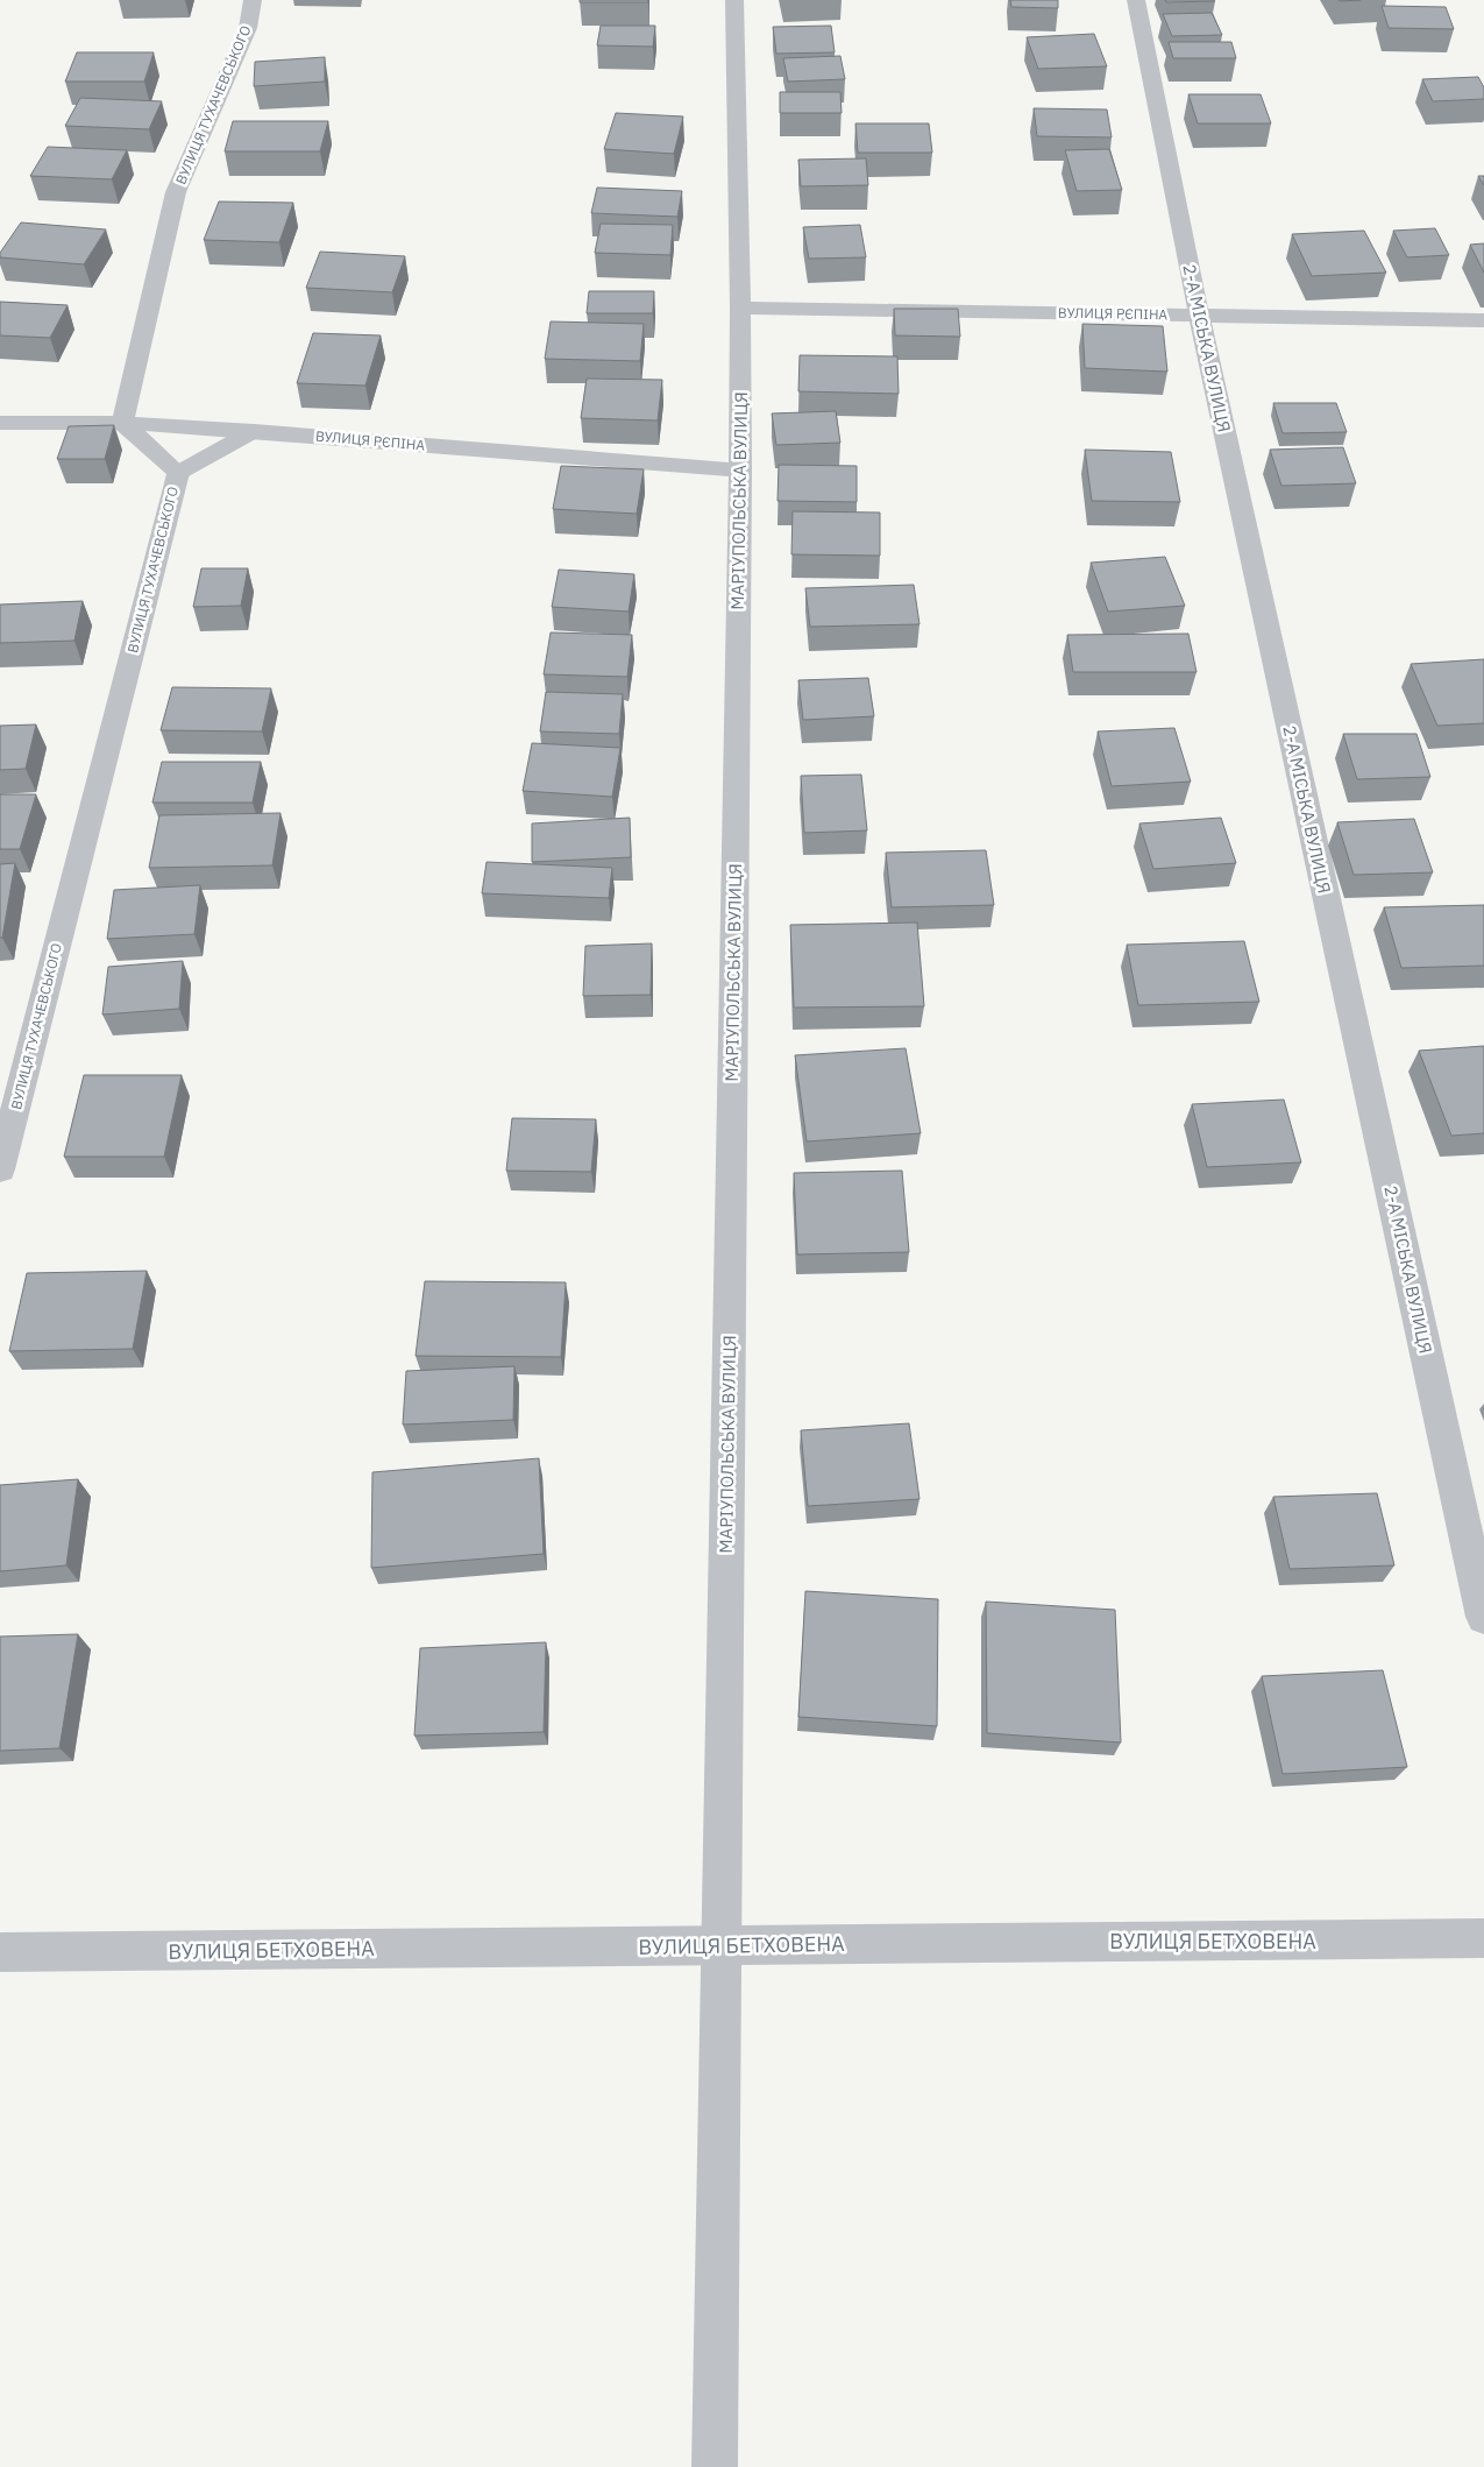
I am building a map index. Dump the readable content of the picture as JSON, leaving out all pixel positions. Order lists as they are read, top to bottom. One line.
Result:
{"streets":{"street":["ВУЛИЦЯ ТУХАЧЕВСЬКОГО","ВУЛИЦЯ РЄПІНА","2-А МІСЬКА ВУЛИЦЯ","МАРІУПОЛЬСЬКА ВУЛИЦЯ","ВУЛИЦЯ БЕТХОВЕНА"]},"crossings":[["ВУЛИЦЯ ТУХАЧЕВСЬКОГО","ВУЛИЦЯ РЄПІНА"],["ВУЛИЦЯ РЄПІНА","2-А МІСЬКА ВУЛИЦЯ"],["ВУЛИЦЯ РЄПІНА","МАРІУПОЛЬСЬКА ВУЛИЦЯ"],["МАРІУПОЛЬСЬКА ВУЛИЦЯ","ВУЛИЦЯ БЕТХОВЕНА"]]}
